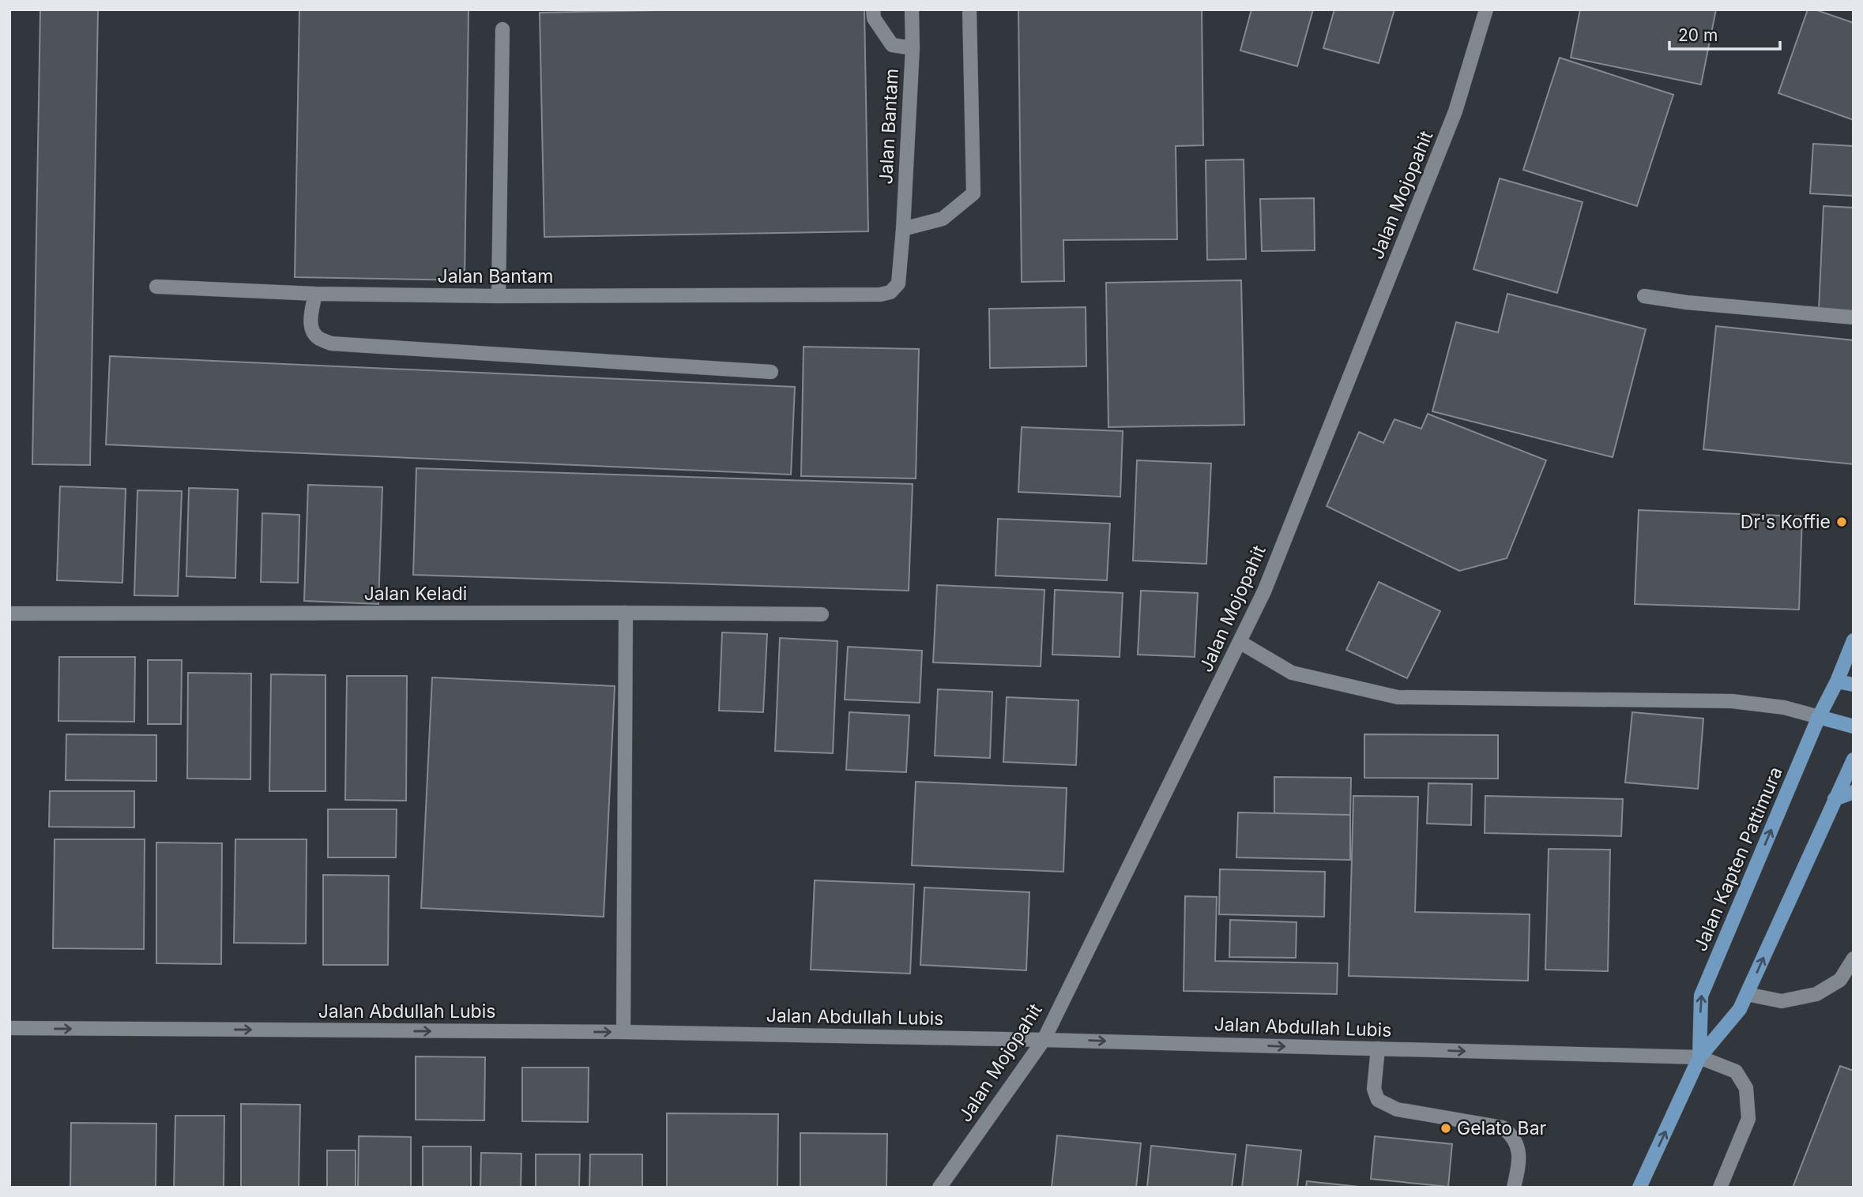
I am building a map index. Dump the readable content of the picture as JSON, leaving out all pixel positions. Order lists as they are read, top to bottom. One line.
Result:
{"streets":{"main road":["Jalan Kapten Pattimura"],"street":["Jalan Bantam","Jalan Mojopahit","Jalan Keladi","Jalan Abdullah Lubis"]},"crossings":[["Jalan Mojopahit","Jalan Abdullah Lubis"],["Jalan Kapten Pattimura","Jalan Abdullah Lubis"]],"one_way":["Jalan Kapten Pattimura","Jalan Abdullah Lubis"],"places":["Dr's Koffie","Gelato Bar"],"scale_bar":"20 m"}
